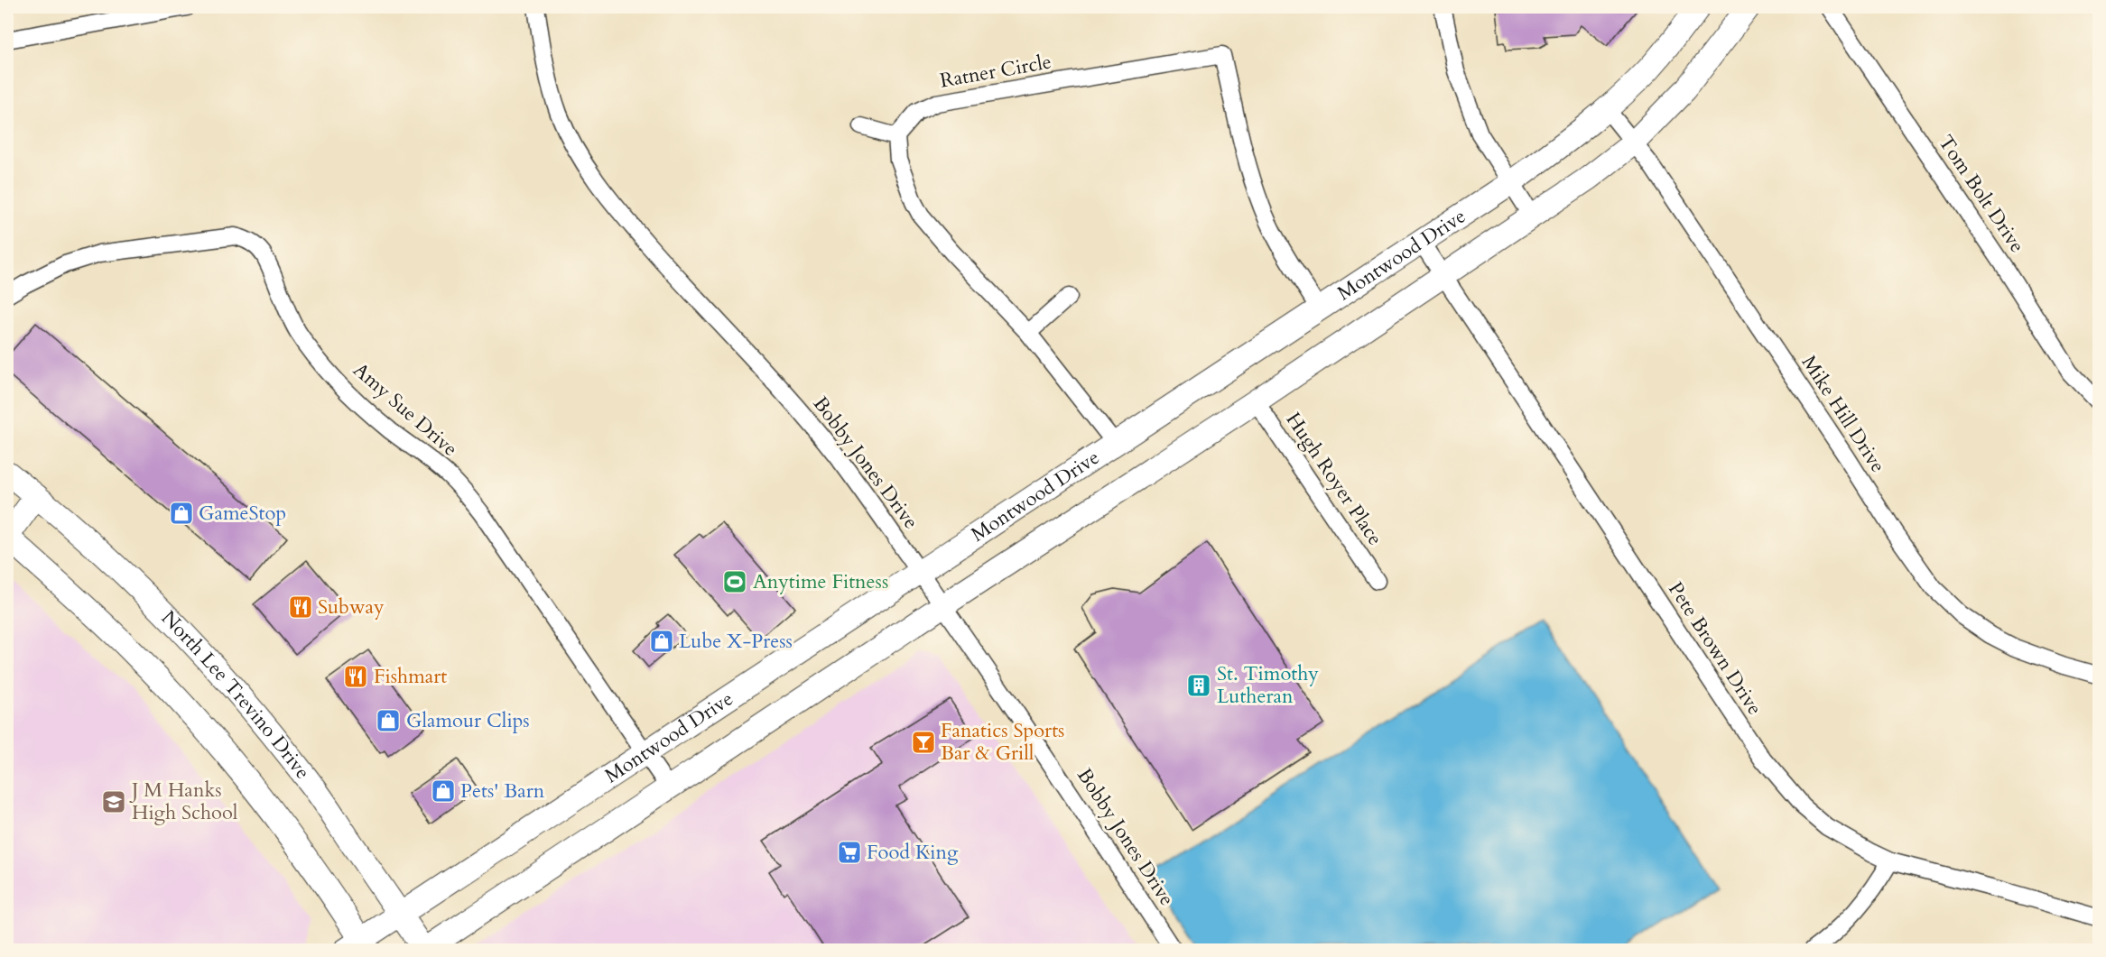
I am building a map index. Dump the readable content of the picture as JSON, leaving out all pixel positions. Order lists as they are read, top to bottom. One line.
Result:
{"streets":{"main road":["Montwood Drive","North Lee Trevino Drive"],"street":["Ratner Circle","Tom Bolt Drive","Amy Sue Drive","Mike Hill Drive","Bobby Jones Drive","Hugh Royer Place","Pete Brown Drive"]},"crossings":[["Ratner Circle","Montwood Drive"],["Montwood Drive","Amy Sue Drive"],["Montwood Drive","Mike Hill Drive"],["Montwood Drive","Bobby Jones Drive"],["Montwood Drive","Hugh Royer Place"],["Montwood Drive","Pete Brown Drive"],["Montwood Drive","North Lee Trevino Drive"]],"places":{"shop":["GameStop","Lube X-Press","Glamour Clips","Pets' Barn"],"sports":["Anytime Fitness"],"restaurant":["Subway","Fishmart"],"building":["St. Timothy Lutheran"],"bar":["Fanatics Sports Bar & Grill"],"school or university":["J M Hanks High School"],"supermarket":["Food King"]}}
